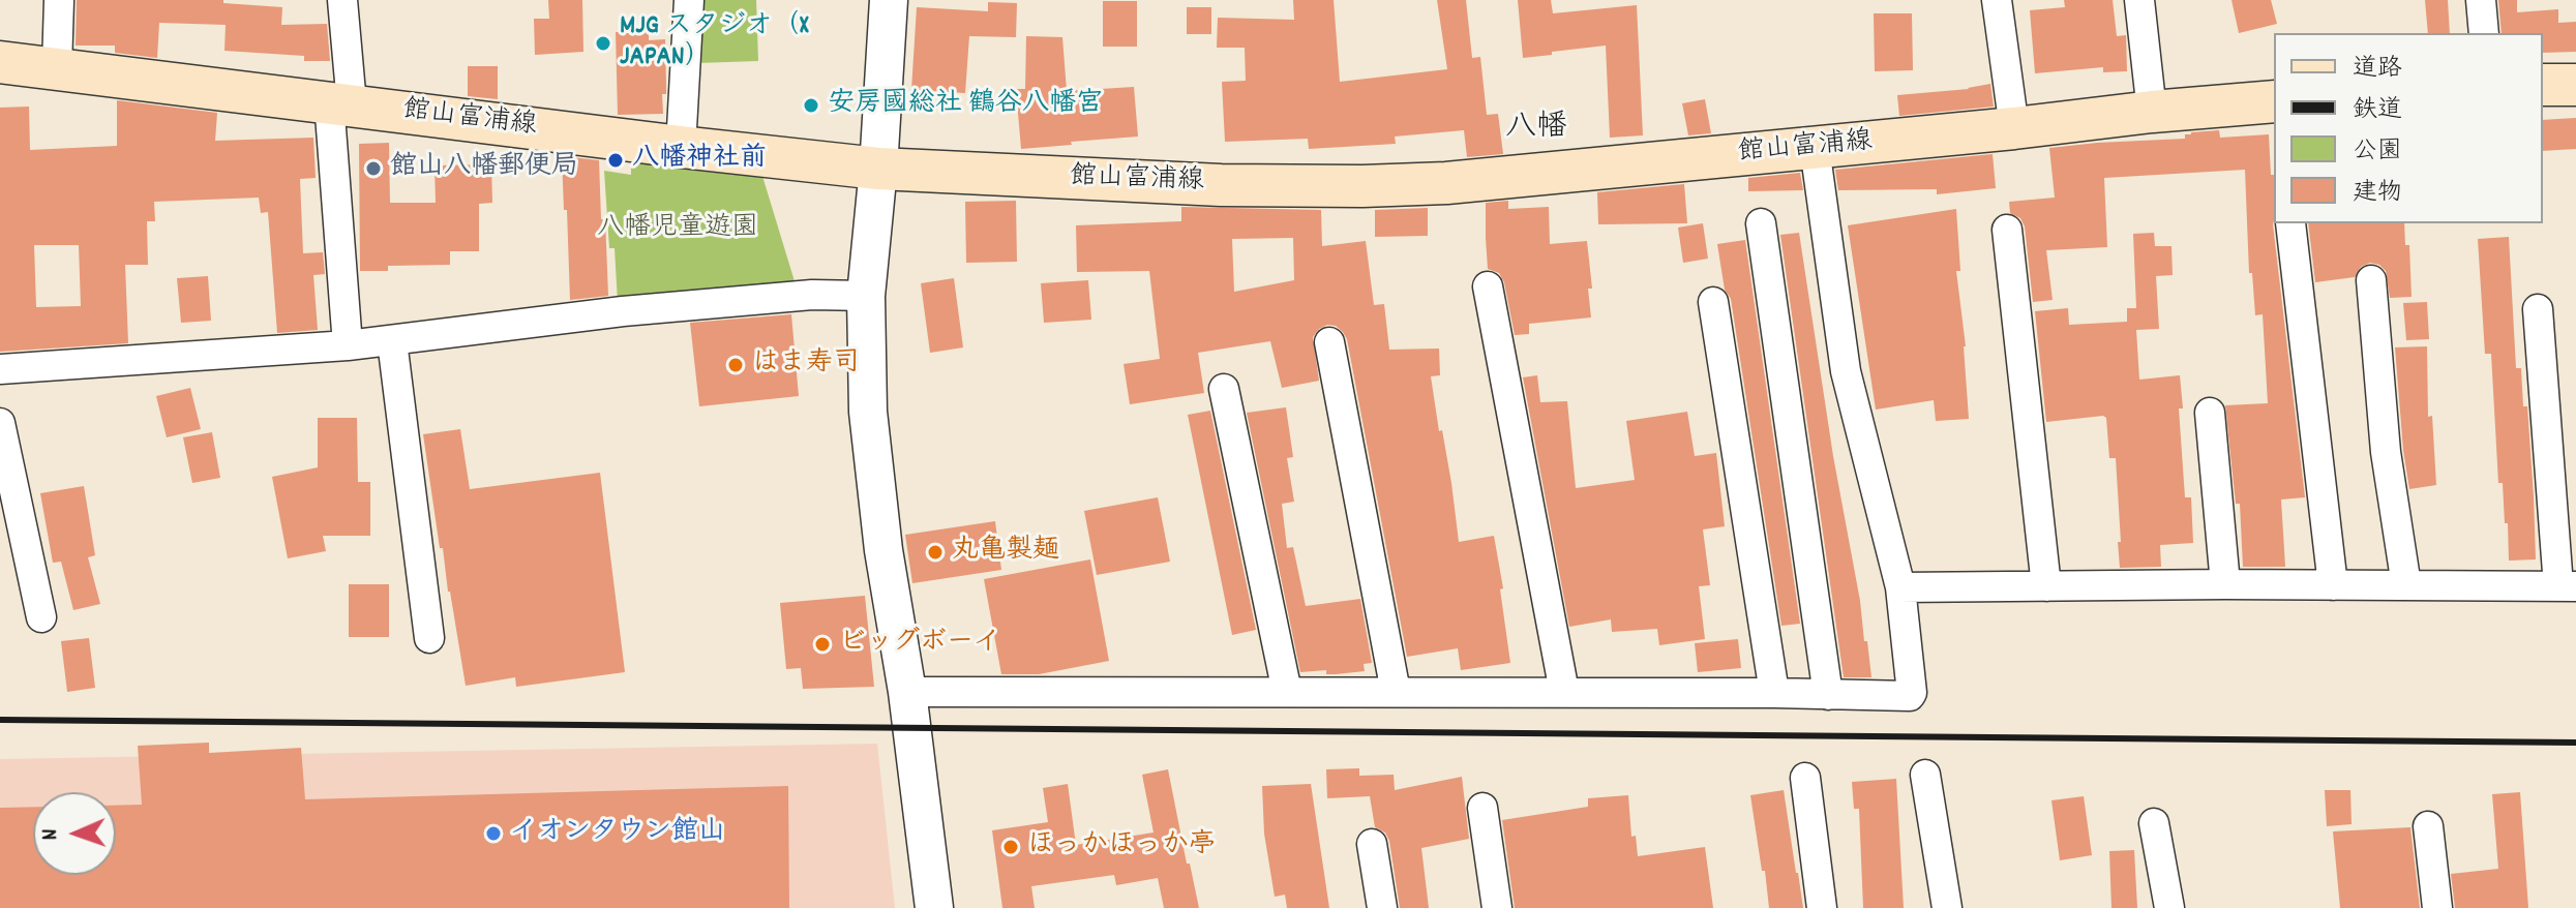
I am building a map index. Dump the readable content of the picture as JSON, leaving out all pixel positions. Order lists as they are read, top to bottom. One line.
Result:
{"streets":{"main road":["館山富浦線"]},"districts":["八幡"],"parks":["八幡児童遊園"],"places":["MJG スタジオ（X JAPAN）","安房國総社 鶴谷八幡宮","八幡神社前","館山八幡郵便局","はま寿司","丸亀製麺","ビッグボーイ","イオンタウン館山","ほっかほっか亭"],"legend":["道路","鉄道","公園","建物"],"north":"left"}
